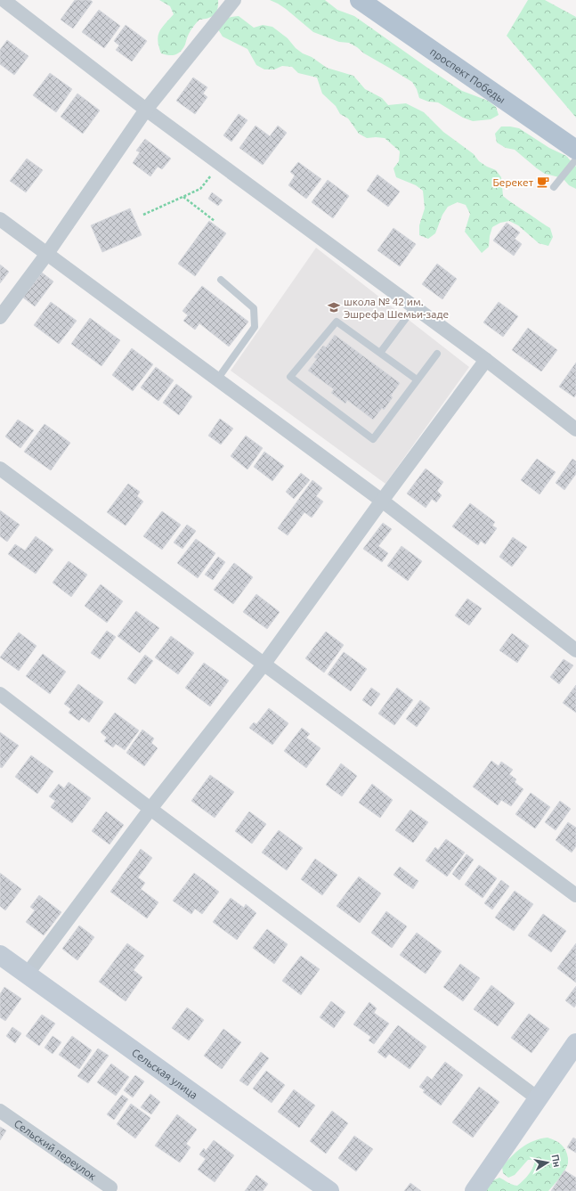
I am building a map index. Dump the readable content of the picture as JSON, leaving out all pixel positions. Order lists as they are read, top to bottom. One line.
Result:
{"streets":{"main road":["проспект Победы","Сельская улица"],"street":["Сельский переулок"]},"places":{"cafe":["Берекет"],"school or university":["школа № 42 им. Эшрефа Шемьи-заде"]},"north":"right"}
